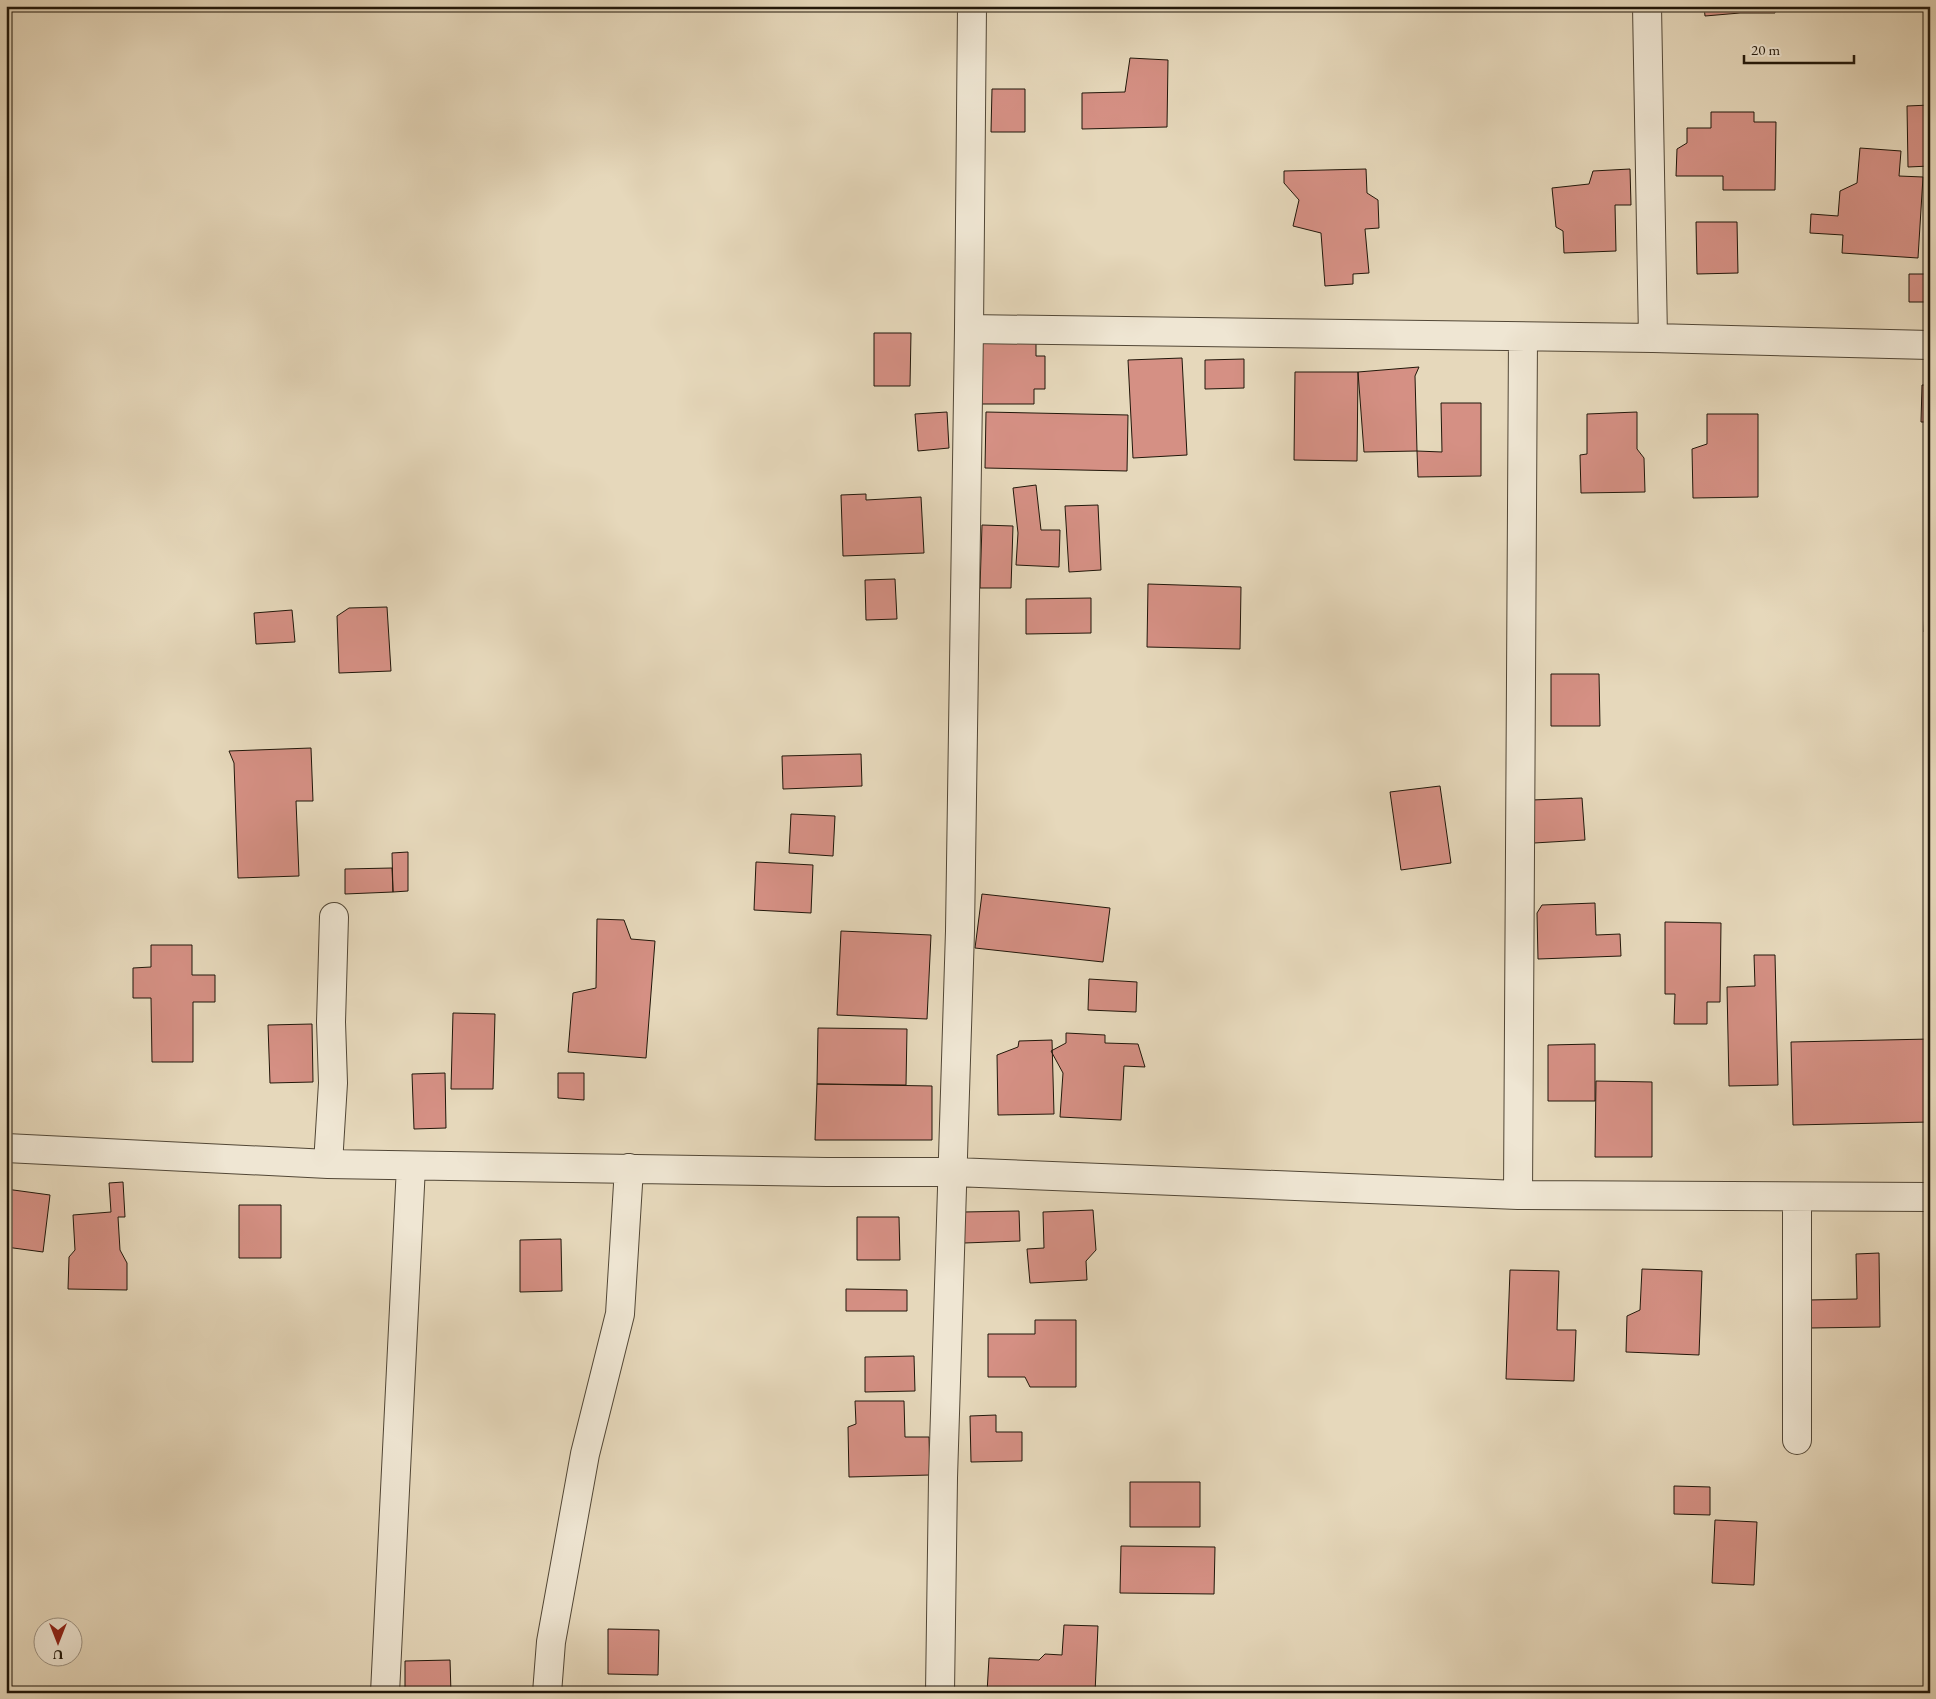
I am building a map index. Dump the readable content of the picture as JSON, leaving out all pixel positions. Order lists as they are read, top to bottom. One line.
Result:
{"scale_bar":"20 m","north":"bottom"}
